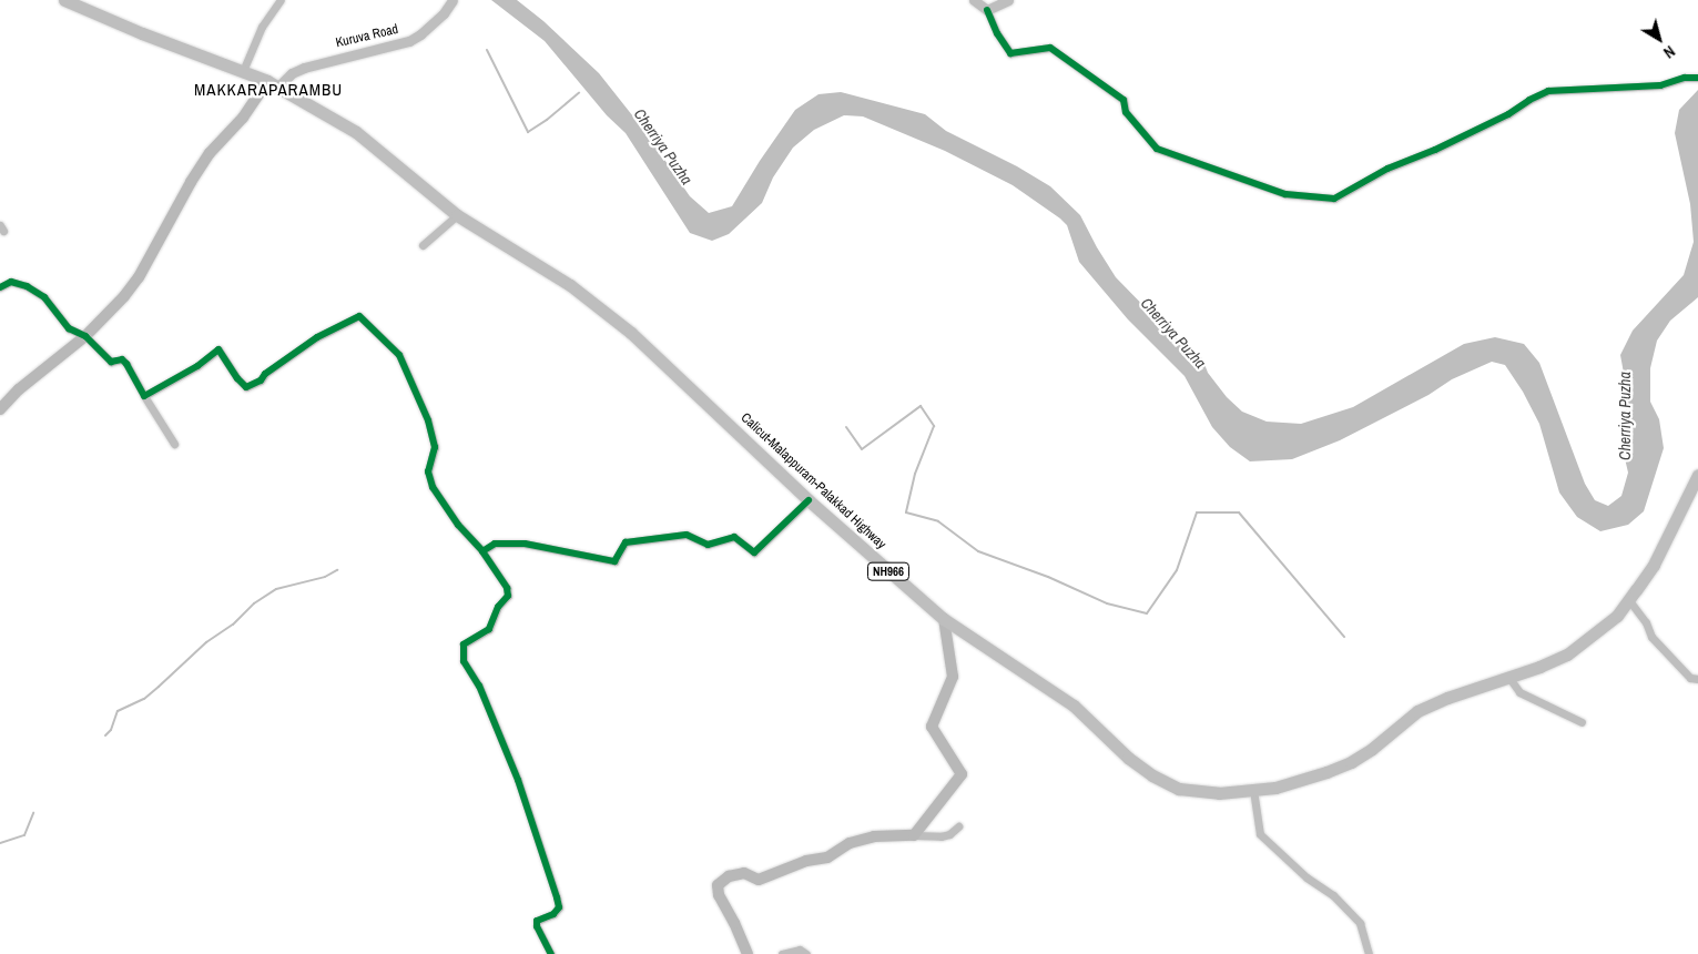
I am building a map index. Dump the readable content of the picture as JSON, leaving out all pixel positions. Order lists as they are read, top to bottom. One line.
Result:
{"streets":{"highway":["Calicut-Malappuram-Palakkad Highway","NH966"],"street":["Kuruva Road"]},"crossings":[["Kuruva Road","Calicut-Malappuram-Palakkad Highway"]],"districts":["MAKKARAPARAMBU"],"water":["Cherriya Puzha"],"north":"bottom right"}
